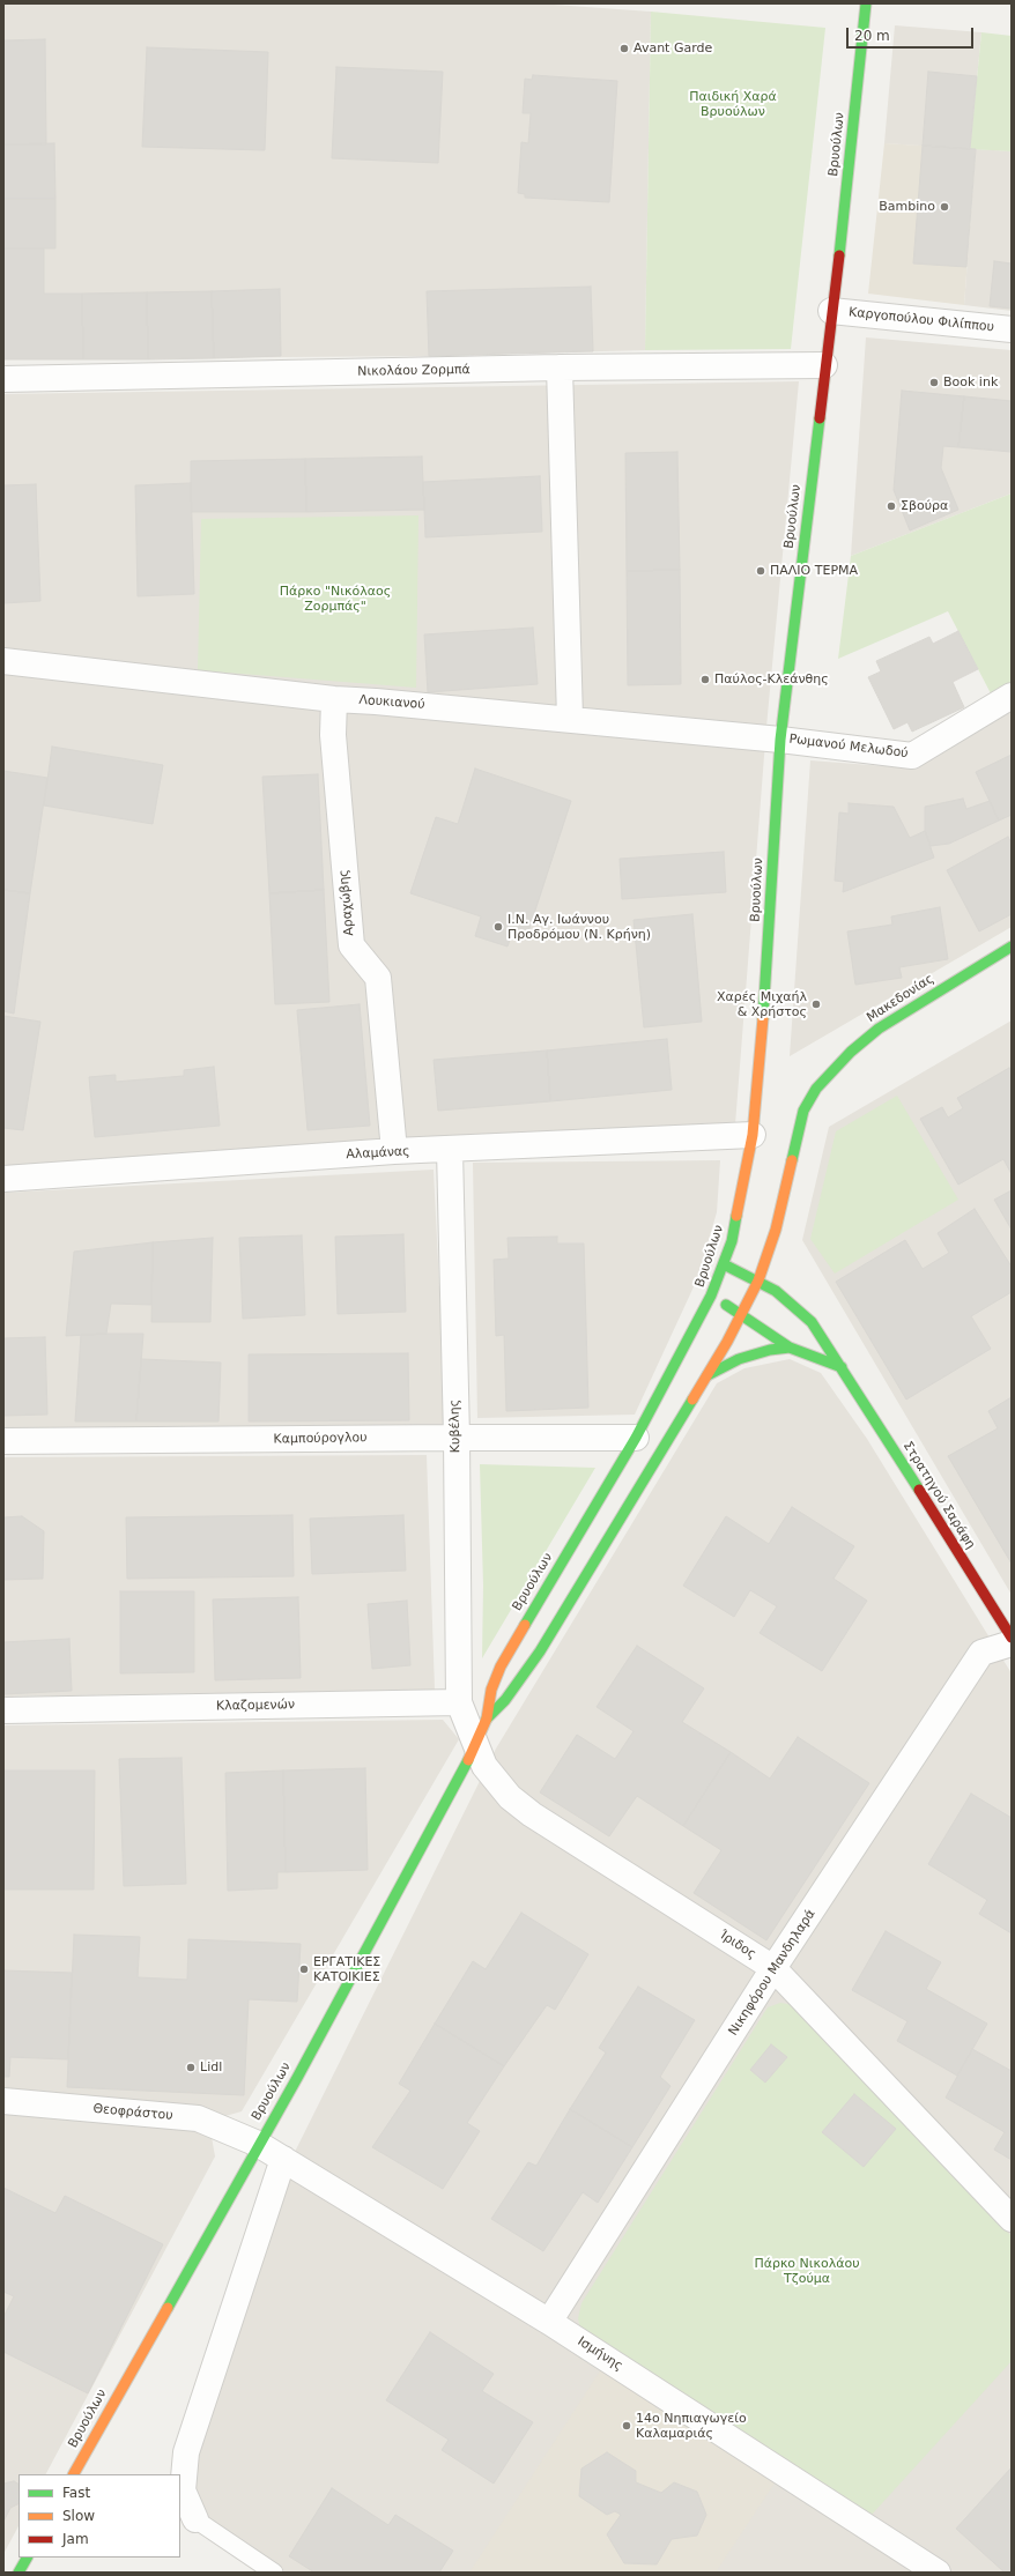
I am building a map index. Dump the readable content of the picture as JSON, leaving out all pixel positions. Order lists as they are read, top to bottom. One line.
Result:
{"streets":{"main road":["Βρυούλων","Μακεδονίας","Στρατηγού Σαράφη"],"street":["Καργοπούλου Φιλίππου","Νικολάου Ζορμπά","Λουκιανού","Ρωμανού Μελωδού","Αραχώβης","Αλαμάνας","Κυβέλης","Καμπούρογλου","Κλαζομενών","Ίριδος","Νικηφόρου Μανδηλαρά","Θεοφράστου","Ισμήνης"]},"crossings":[["Βρυούλων","Καργοπούλου Φιλίππου"],["Βρυούλων","Νικολάου Ζορμπά"],["Βρυούλων","Λουκιανού"],["Βρυούλων","Ρωμανού Μελωδού"],["Βρυούλων","Μακεδονίας"],["Βρυούλων","Αλαμάνας"],["Βρυούλων","Καμπούρογλου"],["Βρυούλων","Στρατηγού Σαράφη"],["Βρυούλων","Ίριδος"],["Βρυούλων","Θεοφράστου"],["Βρυούλων","Ισμήνης"],["Λουκιανού","Ρωμανού Μελωδού"],["Λουκιανού","Αραχώβης"],["Αραχώβης","Αλαμάνας"],["Αλαμάνας","Κυβέλης"],["Κυβέλης","Καμπούρογλου"],["Κυβέλης","Κλαζομενών"],["Ίριδος","Νικηφόρου Μανδηλαρά"],["Νικηφόρου Μανδηλαρά","Ισμήνης"],["Θεοφράστου","Ισμήνης"]],"parks":["Παιδική Χαρά Βρυούλων","Πάρκο \"Νικόλαος Ζορμπάς\"","Πάρκο Νικολάου Τζούμα"],"places":["Avant Garde","Bambino","Book ink","Σβούρα","ΠΑΛΙΟ ΤΕΡΜΑ","Παύλος-Κλεάνθης","Ι.Ν. Αγ. Ιωάννου Προδρόμου (Ν. Κρήνη)","Χαρές Μιχαήλ & Χρήστος","ΕΡΓΑΤΙΚΕΣ ΚΑΤΟΙΚΙΕΣ","Lidl","14ο Νηπιαγωγείο Καλαμαριάς"],"legend":["Fast","Slow","Jam"],"scale_bar":"20 m"}
